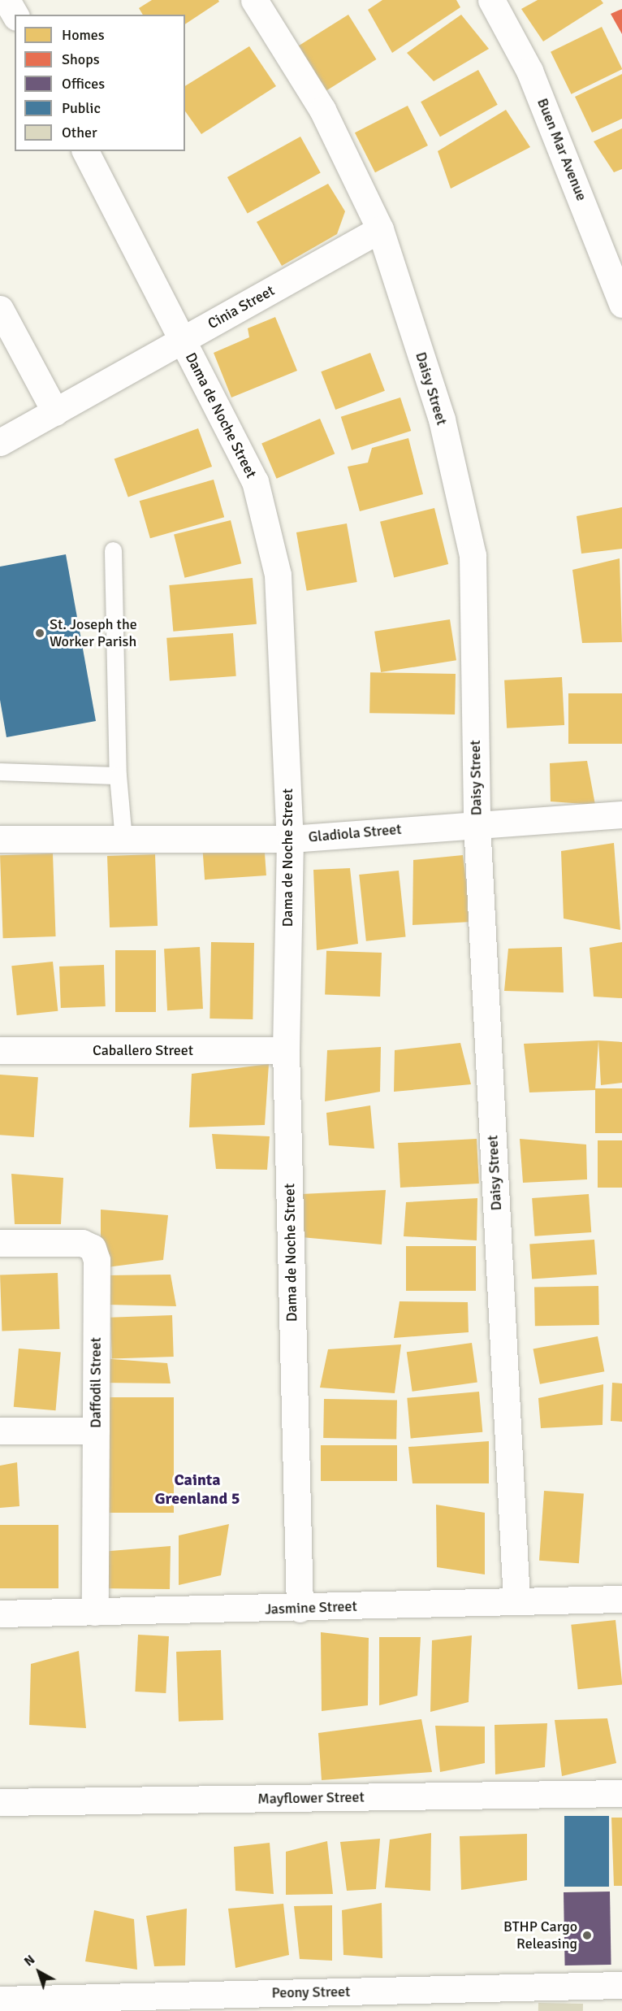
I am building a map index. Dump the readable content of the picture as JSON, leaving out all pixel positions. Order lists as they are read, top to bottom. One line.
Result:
{"streets":{"street":["Buen Mar Avenue","Cinia Street","Daisy Street","Dama de Noche Street","Gladiola Street","Caballero Street","Daffodil Street","Jasmine Street","Mayflower Street","Peony Street"]},"crossings":[["Cinia Street","Daisy Street"],["Cinia Street","Dama de Noche Street"],["Daisy Street","Gladiola Street"],["Daisy Street","Jasmine Street"],["Dama de Noche Street","Gladiola Street"],["Dama de Noche Street","Caballero Street"],["Dama de Noche Street","Jasmine Street"],["Daffodil Street","Jasmine Street"]],"districts":["Cainta Greenland 5"],"places":["St. Joseph the Worker Parish","BTHP Cargo Releasing"],"legend":["Homes","Shops","Offices","Public","Other"],"north":"top left"}
